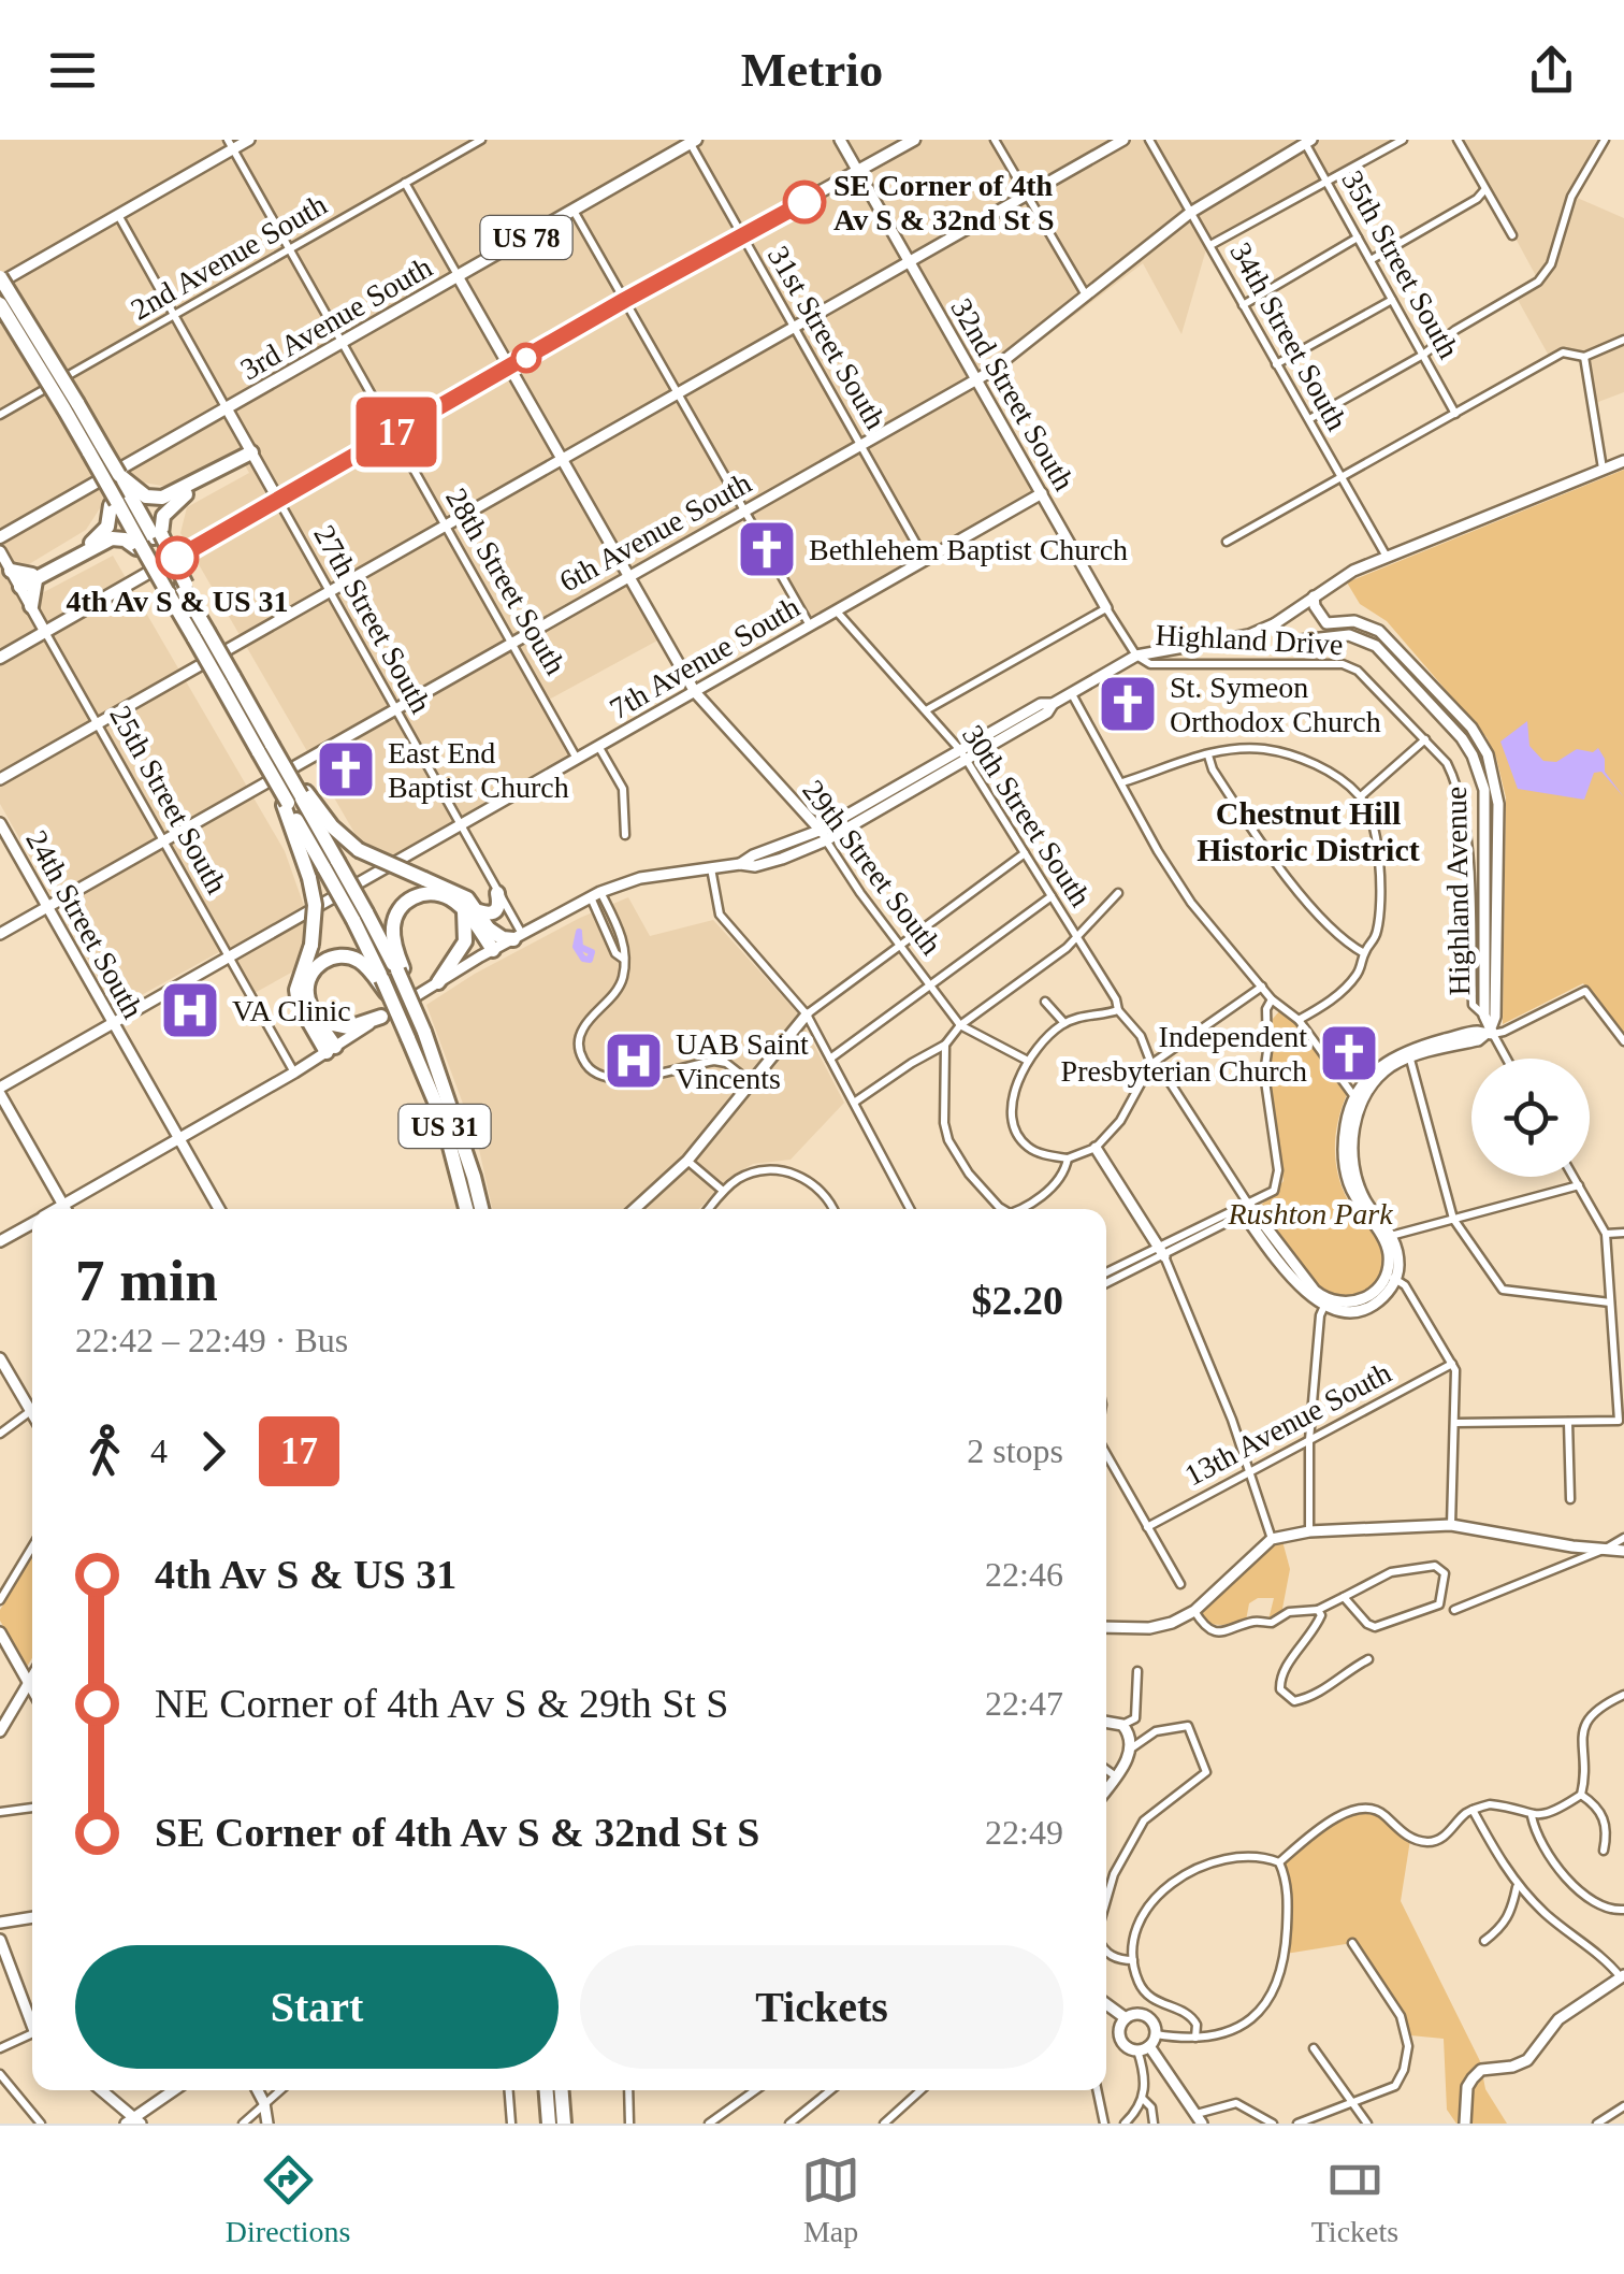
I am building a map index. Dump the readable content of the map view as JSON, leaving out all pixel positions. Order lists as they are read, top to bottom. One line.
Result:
{"streets":{"highway":["US 31"],"main road":["US 78","3rd Avenue South"],"street":["2nd Avenue South","35th Street South","34th Street South","31st Street South","32nd Street South","6th Avenue South","28th Street South","27th Street South","Highland Drive","7th Avenue South","25th Street South","30th Street South","29th Street South","Highland Avenue","24th Street South","13th Avenue South"]},"crossings":[["2nd Avenue South","28th Street South"],["2nd Avenue South","27th Street South"],["2nd Avenue South","29th Street South"],["35th Street South","6th Avenue South"],["3rd Avenue South","31st Street South"],["3rd Avenue South","28th Street South"],["3rd Avenue South","27th Street South"],["3rd Avenue South","29th Street South"],["34th Street South","6th Avenue South"],["31st Street South","6th Avenue South"],["31st Street South","7th Avenue South"],["32nd Street South","6th Avenue South"],["32nd Street South","Highland Drive"],["32nd Street South","7th Avenue South"],["6th Avenue South","28th Street South"],["6th Avenue South","27th Street South"],["6th Avenue South","25th Street South"],["6th Avenue South","29th Street South"],["6th Avenue South","24th Street South"],["28th Street South","7th Avenue South"],["27th Street South","7th Avenue South"],["Highland Drive","Highland Avenue"],["7th Avenue South","25th Street South"],["7th Avenue South","30th Street South"],["7th Avenue South","29th Street South"],["7th Avenue South","24th Street South"],["30th Street South","29th Street South"]],"districts":["Chestnut Hill Historic District"],"parks":["Rushton Park"],"places":{"other":["SE Corner of 4th Av S & 32nd St S","4th Av S & US 31"],"church":["Bethlehem Baptist Church","St. Symeon Orthodox Church","East End Baptist Church","Independent Presbyterian Church"],"hospital":["VA Clinic","UAB Saint Vincents"]},"lines":["bus line 17"],"page":{"header":"Metrio","on_map":"17","heading":["7 min","22:42 – 22:49 · Bus","$2.20"],"legs":["4","17","2 stops"],"list":[{"name":"4th Av S & US 31","value":"22:46"},{"name":"NE Corner of 4th Av S & 29th St S","value":"22:47"},{"name":"SE Corner of 4th Av S & 32nd St S","value":"22:49"}],"buttons":["Start","Tickets"],"tabs":["Directions","Map","Tickets"]}}
